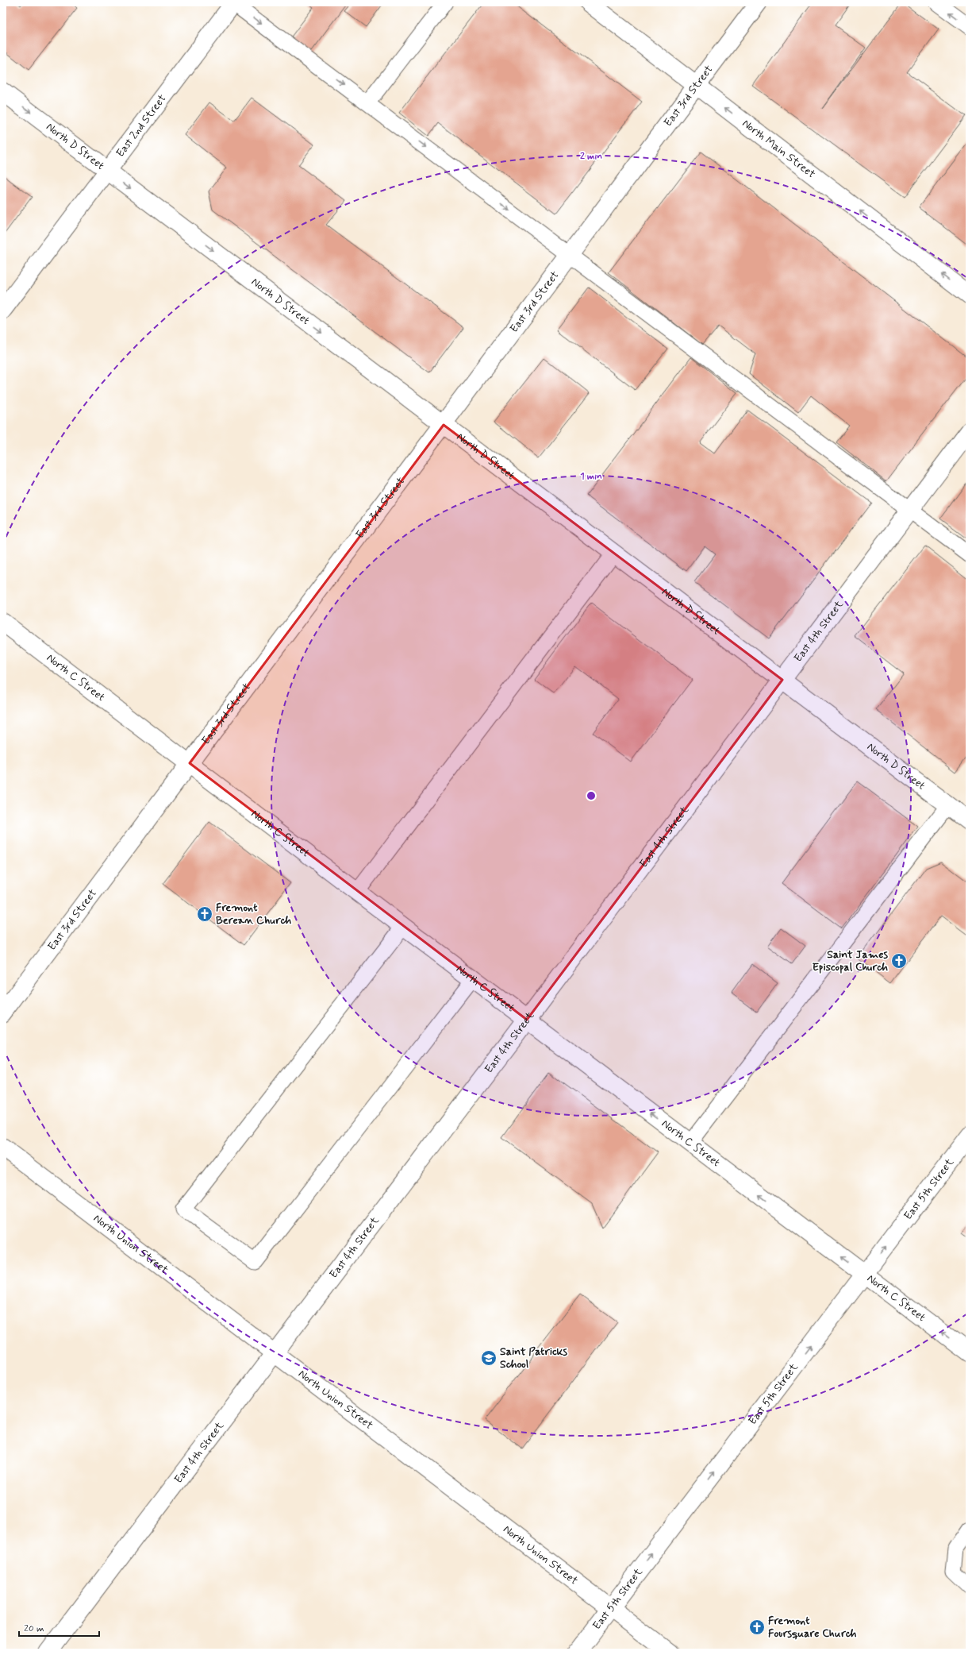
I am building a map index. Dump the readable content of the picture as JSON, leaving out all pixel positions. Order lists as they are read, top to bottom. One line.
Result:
{"streets":{"street":["East 3rd Street","East 2nd Street","North D Street","North Main Street","East 4th Street","North C Street","East 5th Street","North Union Street"]},"crossings":[["East 3rd Street","North D Street"],["East 3rd Street","North Main Street"],["East 3rd Street","North C Street"],["East 2nd Street","North D Street"],["North D Street","East 4th Street"],["East 4th Street","North C Street"],["East 4th Street","North Union Street"],["North C Street","East 5th Street"],["East 5th Street","North Union Street"]],"one_way":["North D Street","North Main Street","North C Street","East 5th Street"],"places":{"church":["Fremont Berean Church","Saint James Episcopal Church","Fremont Foursquare Church"],"school or university":["Saint Patricks School"]},"scale_bar":"20 m","rings":["2 min","1 min"]}
